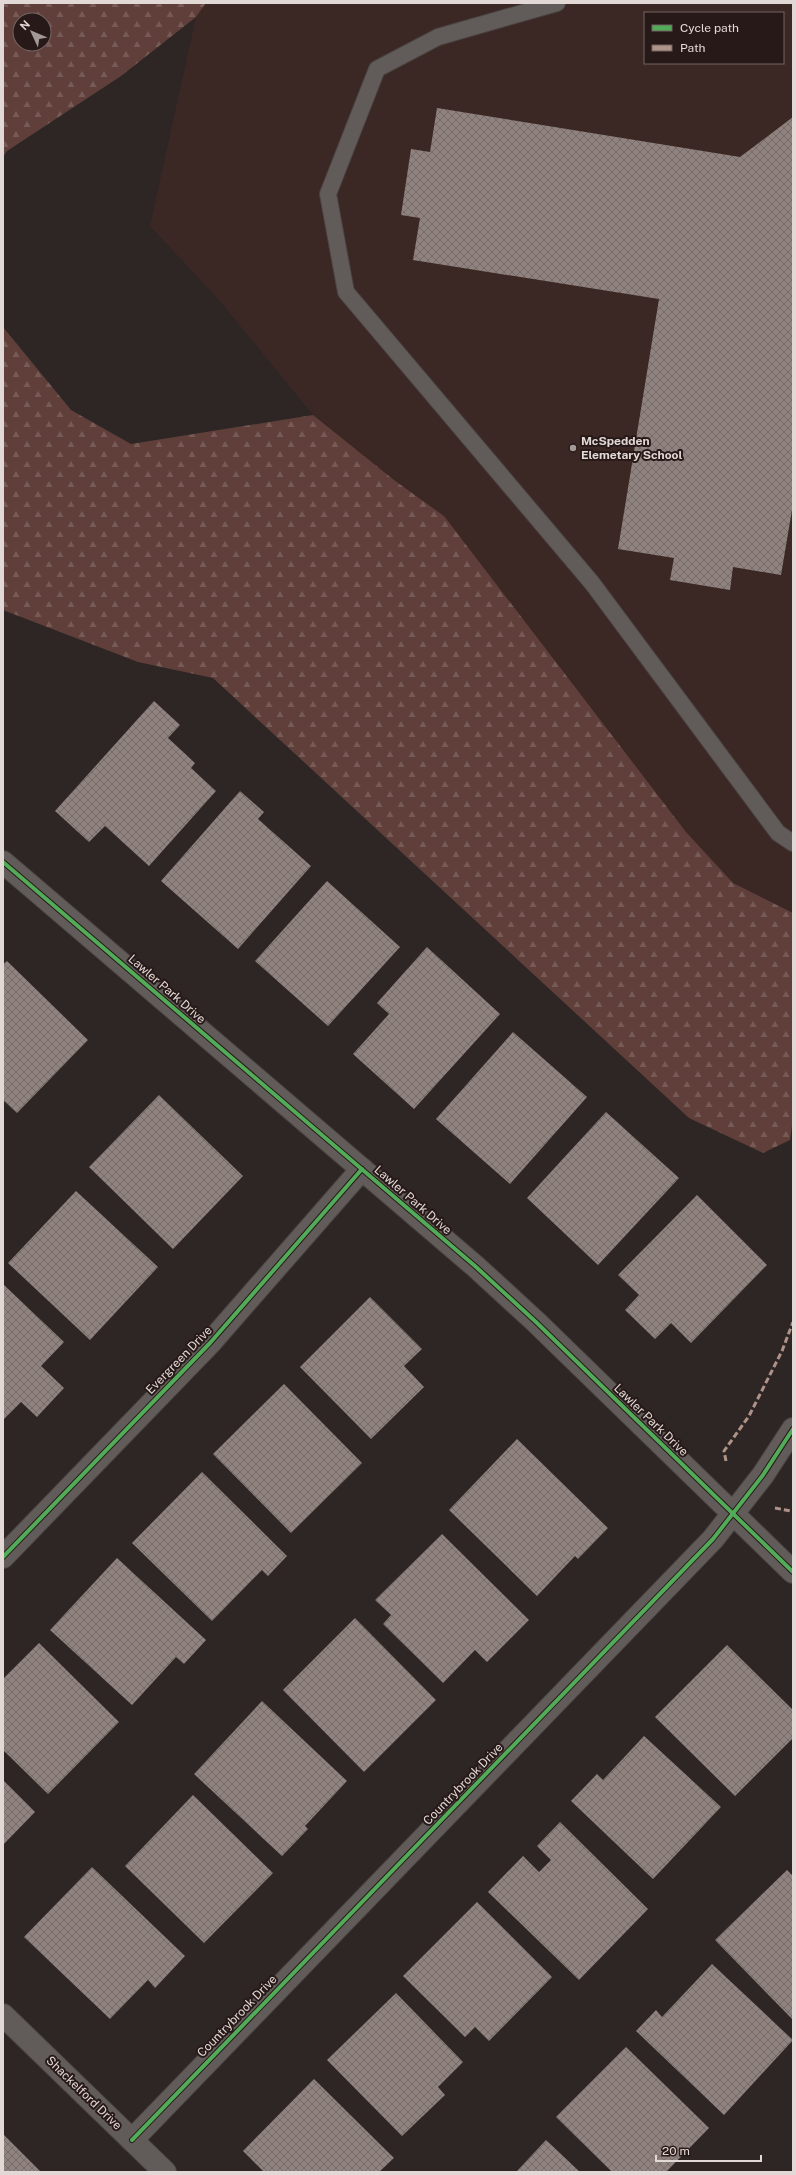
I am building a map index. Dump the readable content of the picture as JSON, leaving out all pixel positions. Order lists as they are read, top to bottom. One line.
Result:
{"streets":{"street":["Lawler Park Drive","Evergreen Drive","Countrybrook Drive","Shackelford Drive"]},"crossings":[["Lawler Park Drive","Evergreen Drive"],["Lawler Park Drive","Countrybrook Drive"],["Countrybrook Drive","Shackelford Drive"]],"places":["McSpedden Elemetary School"],"legend":["Cycle path","Path"],"scale_bar":"20 m","north":"top left"}
